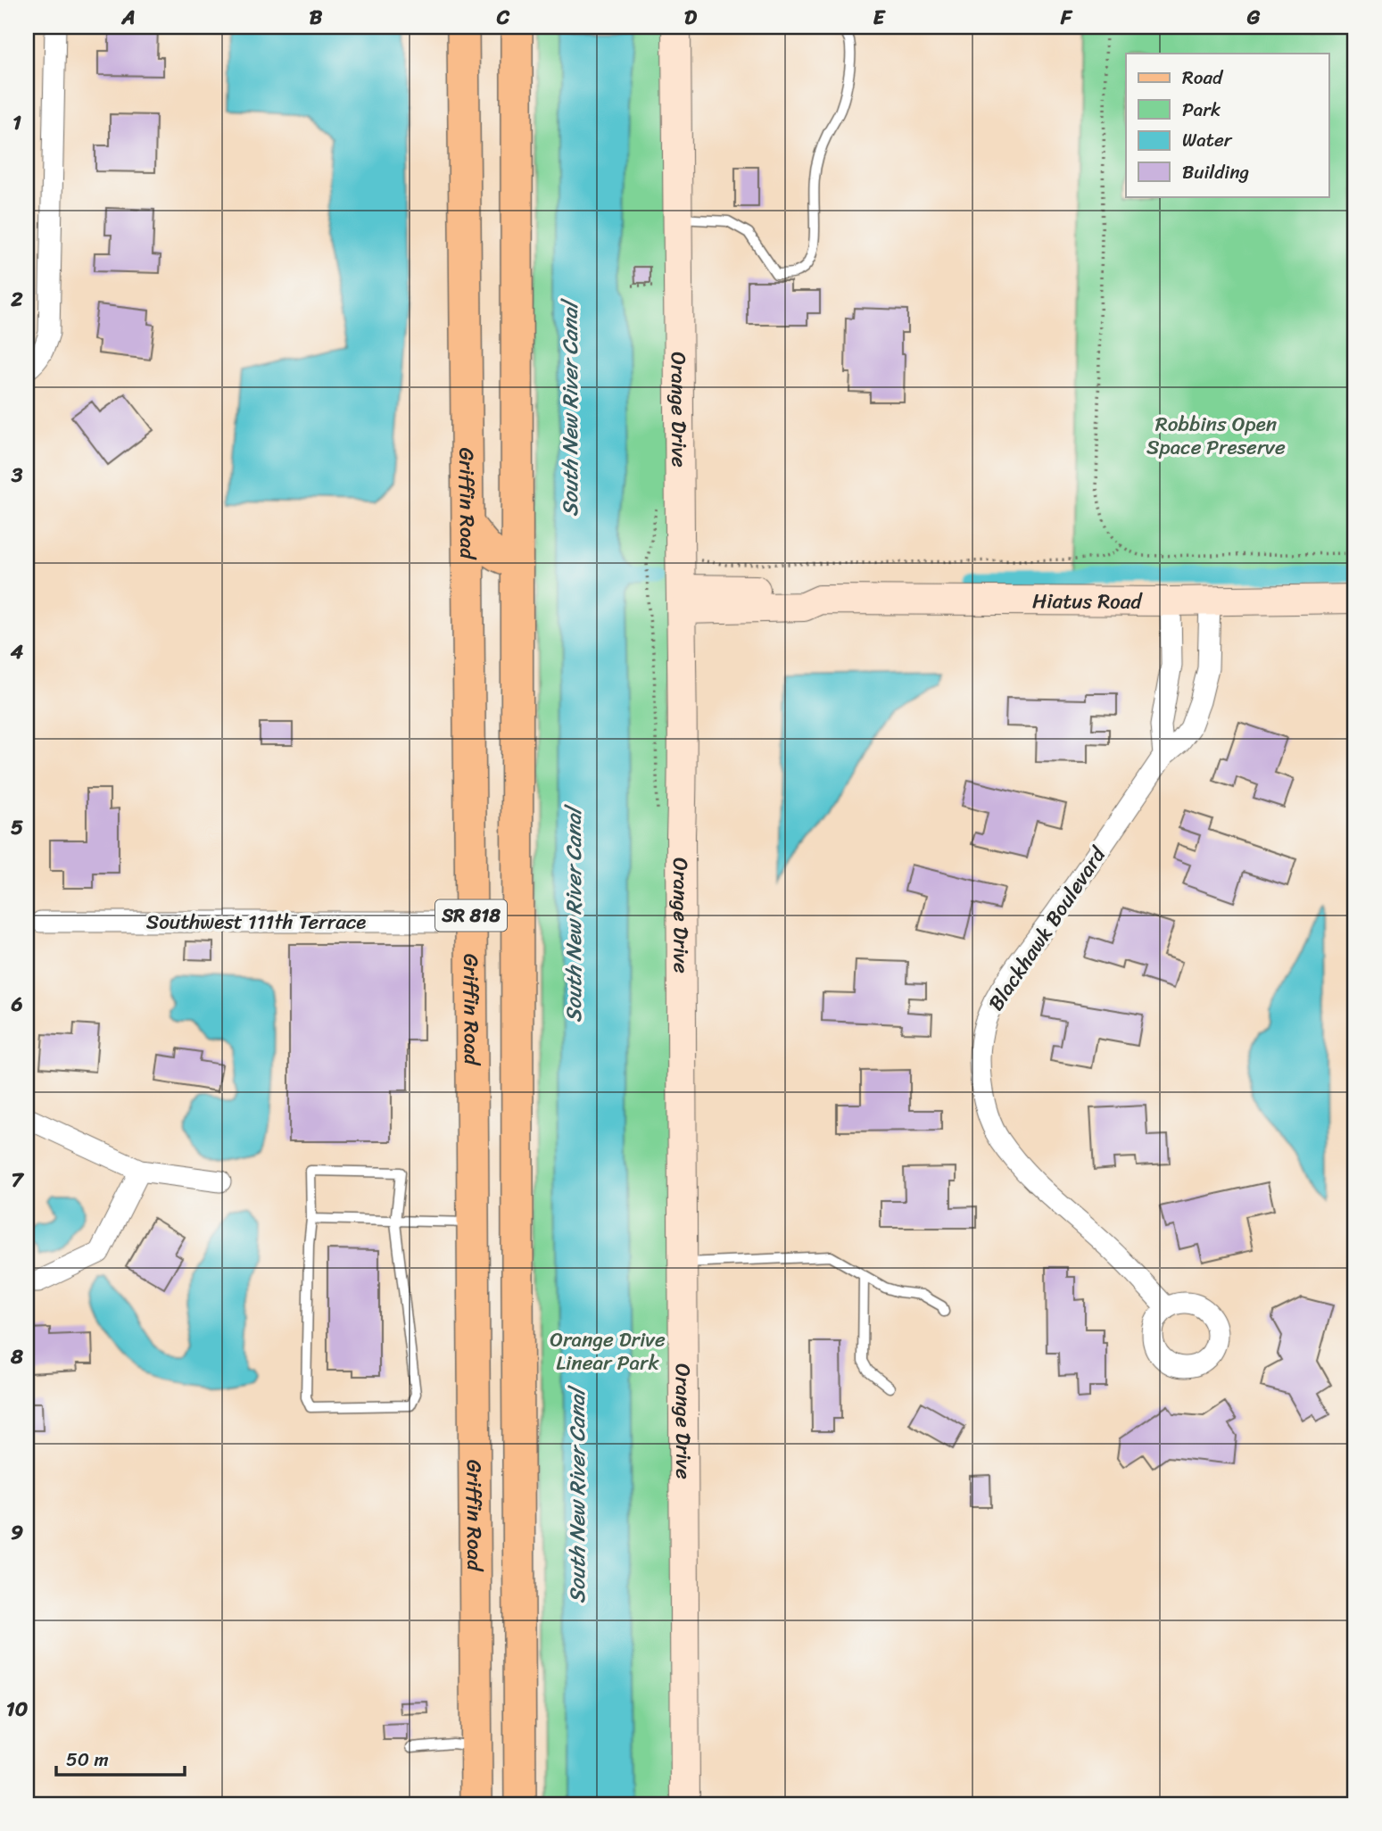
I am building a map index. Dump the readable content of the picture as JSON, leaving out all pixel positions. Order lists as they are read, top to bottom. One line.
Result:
{"streets":{"main road":["Griffin Road","SR 818"],"street":["Orange Drive","Hiatus Road","Southwest 111th Terrace","Blackhawk Boulevard"]},"crossings":[["Orange Drive","Hiatus Road"],["Griffin Road","Southwest 111th Terrace"],["Hiatus Road","Blackhawk Boulevard"]],"water":["South New River Canal"],"parks":["Robbins Open Space Preserve","Orange Drive Linear Park"],"legend":["Road","Park","Water","Building"],"scale_bar":"50 m","grid":{"columns":["A","B","C","D","E","F","G"],"rows":["1","2","3","4","5","6","7","8","9","10"]}}
